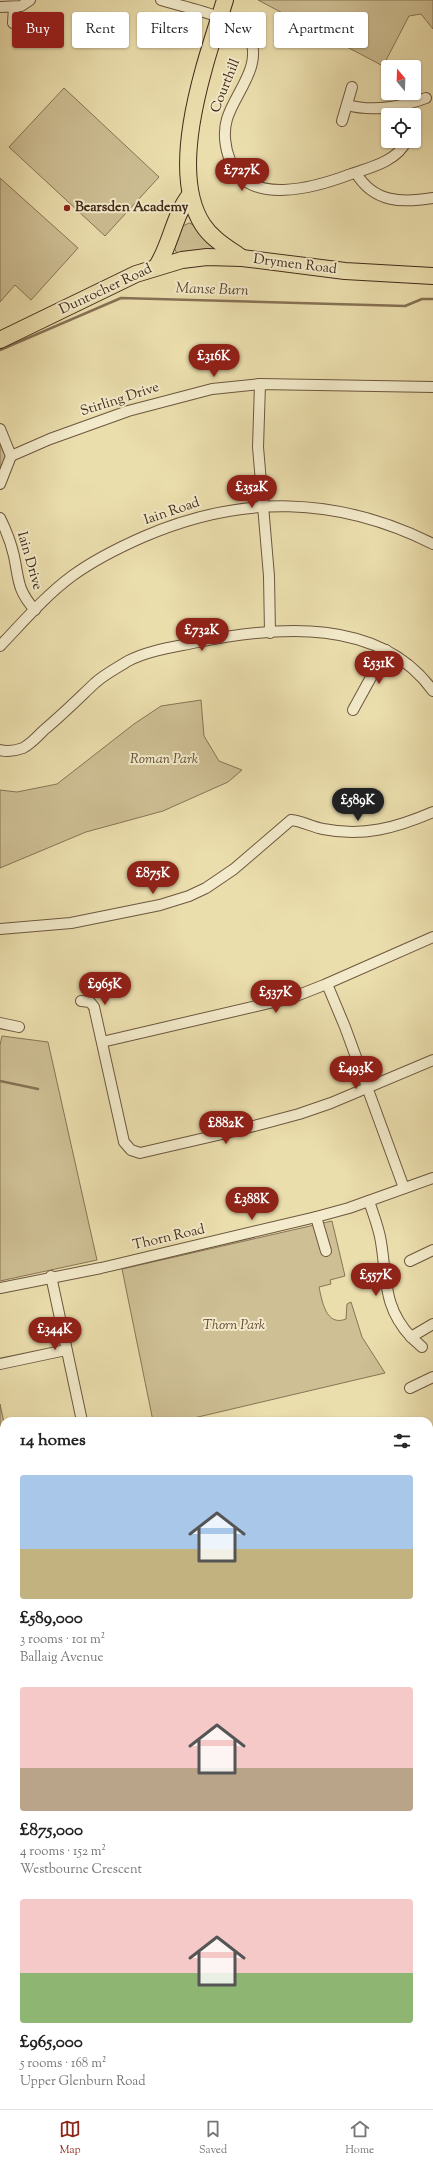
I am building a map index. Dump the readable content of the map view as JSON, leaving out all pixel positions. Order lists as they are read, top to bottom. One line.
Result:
{"streets":{"main road":["Drymen Road","Duntocher Road"],"street":["Courthill","Stirling Drive","Iain Road","Iain Drive","Thorn Road"]},"crossings":[["Drymen Road","Duntocher Road"],["Iain Road","Iain Drive"]],"water":["Manse Burn"],"parks":["Roman Park","Thorn Park"],"places":["Bearsden Academy"],"north":"top","page":{"chip":["Buy","Rent","Filters","New","Apartment"],"price":["£727K","£316K","£352K","£732K","£531K","£589K","£875K","£965K","£537K","£493K","£882K","£388K","£557K","£344K"],"heading":"14 homes","list":[{"name":"£589,000","note":"3 rooms · 101 m² · Ballaig Avenue"},{"name":"£875,000","note":"4 rooms · 152 m² · Westbourne Crescent"},{"name":"£965,000","note":"5 rooms · 168 m² · Upper Glenburn Road"}],"tabs":["Map","Saved","Home"]}}
